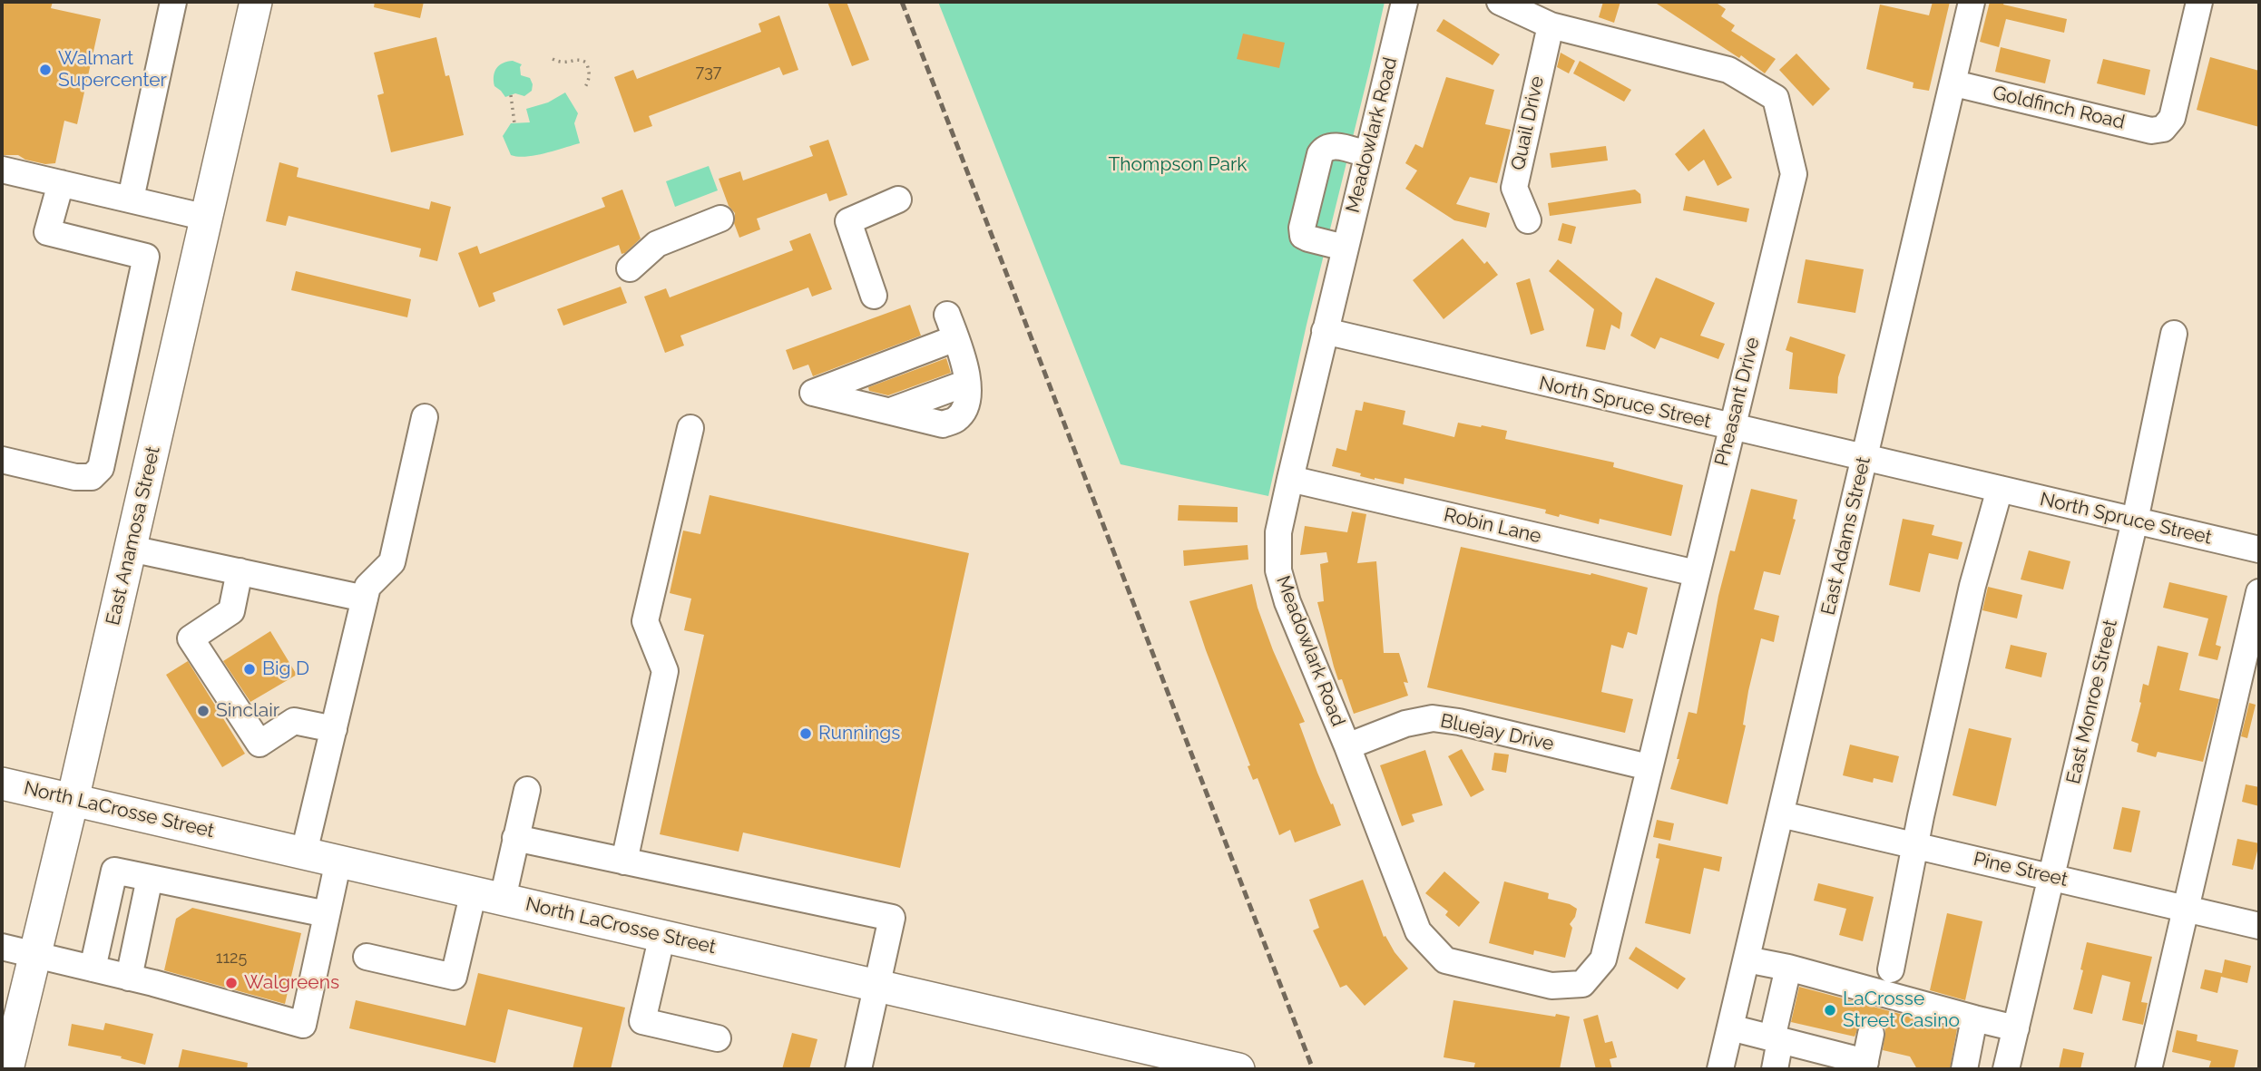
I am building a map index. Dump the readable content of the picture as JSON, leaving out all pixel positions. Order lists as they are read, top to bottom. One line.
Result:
{"streets":{"main road":["East Anamosa Street","North LaCrosse Street"],"street":["Goldfinch Road","Quail Drive","Meadowlark Road","Pheasant Drive","North Spruce Street","Robin Lane","East Adams Street","East Monroe Street","Bluejay Drive","Pine Street"]},"crossings":[["Goldfinch Road","East Adams Street"],["Quail Drive","Pheasant Drive"],["Meadowlark Road","Pheasant Drive"],["Meadowlark Road","North Spruce Street"],["Meadowlark Road","Robin Lane"],["Meadowlark Road","Bluejay Drive"],["Pheasant Drive","North Spruce Street"],["Pheasant Drive","Robin Lane"],["Pheasant Drive","Bluejay Drive"],["North Spruce Street","East Adams Street"],["North Spruce Street","East Monroe Street"],["East Anamosa Street","North LaCrosse Street"],["East Adams Street","Pine Street"],["East Monroe Street","Pine Street"]],"parks":["Thompson Park"],"places":["Walmart Supercenter","Big D","Sinclair","Runnings","Walgreens","LaCrosse Street Casino"],"house_numbers":["737","1125"]}
